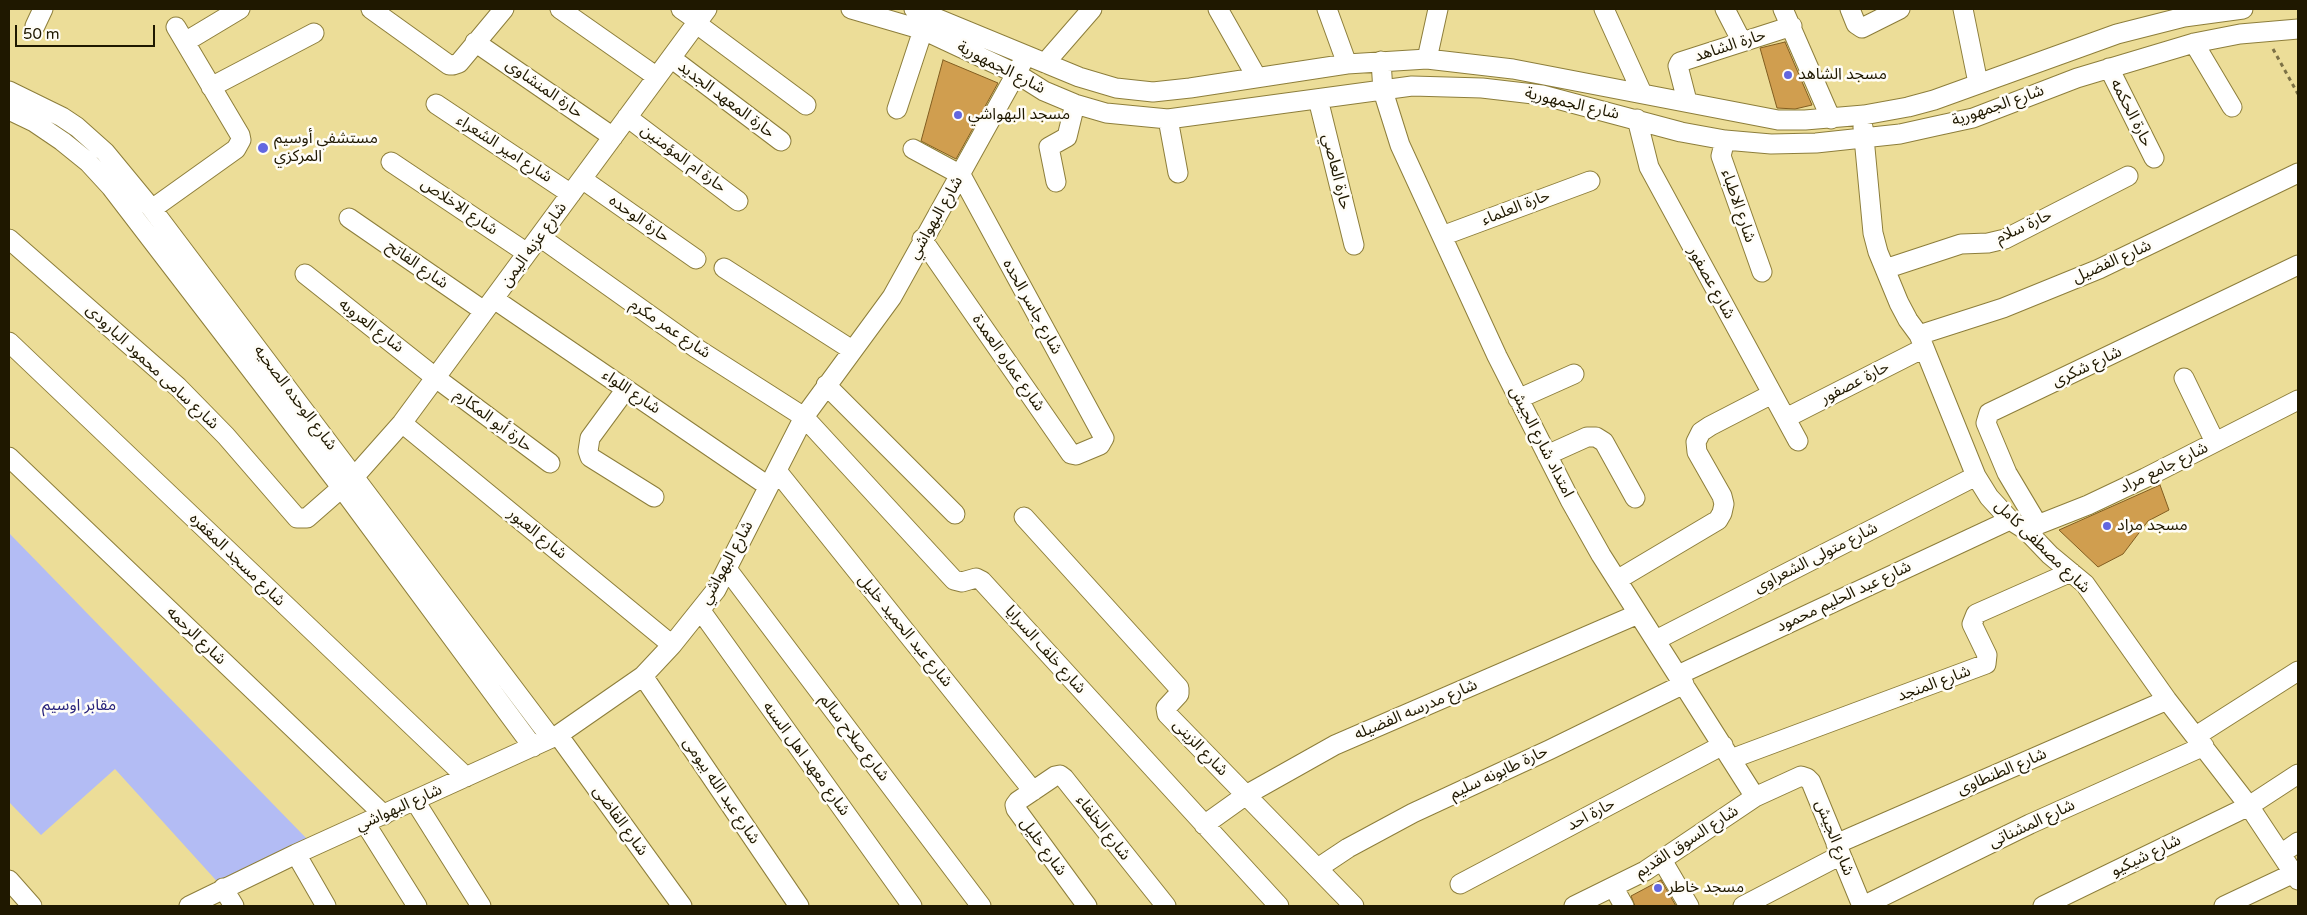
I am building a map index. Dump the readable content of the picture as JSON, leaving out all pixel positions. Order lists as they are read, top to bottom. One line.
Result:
{"streets":{"street":["حارة الشاهد","شارع الجمهورية","حارة المنشاوى","حارة المعهد الجديد","حارة الحكمه","شارع امير الشعراء","حارة ام المؤمنين","حارة العاصي","شارع الاطباء","شارع الاخلاص","حارة العلماء","شارع البهواشي","حارة الوحده","حارة سلام","شارع عزبه اليمن","شارع الفضيل","شارع الفاتح","شارع عصفور","شارع جاسر الحده","شارع العروبه","شارع عمر مكرم","شارع عماره العمدة","شارع سامى محمود البارودى","شارع شكرى","حارة عصفور","شارع اللواء","شارع الوحده الصحيه","حارة أبو المكارم","امتداد شارع الجيش","شارع جامع مراد","شارع العبور","شارع مصطفى كامل","شارع متولى الشعراوى","شارع مسجد المغفره","شارع عبد الحليم محمود","شارع عبد الحميد خليل","شارع الرحمه","شارع خلف السرايا","شارع المنجد","شارع مدرسه الفضيله","شارع صلاح سالم","شارع الزينى","شارع معهد اهل السنه","شارع الطنطاوى","حارة طابونه سليم","شارع عبد الله بيومى","حارة احد","شارع القاضى","شارع المشناتى","شارع الخلفاء","شارع الجيش","شارع السوق القديم","شارع خليل","شارع شيكيو"]},"crossings":[["حارة الشاهد","شارع الجمهورية"],["شارع الجمهورية","حارة الحكمه"],["شارع الجمهورية","حارة العاصي"],["شارع الجمهورية","شارع الاطباء"],["شارع الجمهورية","شارع البهواشي"],["شارع الجمهورية","شارع عصفور"],["شارع الجمهورية","امتداد شارع الجيش"],["شارع الجمهورية","شارع مصطفى كامل"],["حارة المنشاوى","شارع عزبه اليمن"],["حارة المعهد الجديد","شارع عزبه اليمن"],["شارع امير الشعراء","حارة الوحده"],["شارع امير الشعراء","شارع عزبه اليمن"],["حارة ام المؤمنين","شارع عزبه اليمن"],["شارع الاخلاص","شارع عزبه اليمن"],["حارة العلماء","امتداد شارع الجيش"],["شارع البهواشي","شارع جاسر الحده"],["شارع البهواشي","شارع عمر مكرم"],["شارع البهواشي","شارع عماره العمدة"],["شارع البهواشي","شارع اللواء"],["شارع البهواشي","شارع الوحده الصحيه"],["شارع البهواشي","شارع العبور"],["شارع البهواشي","شارع مسجد المغفره"],["شارع البهواشي","شارع عبد الحميد خليل"],["شارع البهواشي","شارع الرحمه"],["شارع البهواشي","شارع خلف السرايا"],["شارع البهواشي","شارع صلاح سالم"],["شارع البهواشي","شارع معهد اهل السنه"],["شارع البهواشي","شارع عبد الله بيومى"],["شارع البهواشي","شارع القاضى"],["حارة الوحده","شارع عزبه اليمن"],["حارة سلام","شارع مصطفى كامل"],["شارع عزبه اليمن","شارع الفاتح"],["شارع عزبه اليمن","شارع العروبه"],["شارع عزبه اليمن","شارع عمر مكرم"],["شارع عزبه اليمن","شارع سامى محمود البارودى"],["شارع عزبه اليمن","شارع اللواء"],["شارع عزبه اليمن","شارع الوحده الصحيه"],["شارع عزبه اليمن","حارة أبو المكارم"],["شارع عزبه اليمن","شارع العبور"],["شارع الفضيل","حارة عصفور"],["شارع الفضيل","شارع مصطفى كامل"],["شارع الفاتح","شارع اللواء"],["شارع عصفور","حارة عصفور"],["شارع جاسر الحده","شارع عماره العمدة"],["شارع العروبه","حارة أبو المكارم"],["شارع عمر مكرم","شارع خلف السرايا"],["شارع سامى محمود البارودى","شارع الوحده الصحيه"],["شارع شكرى","شارع جامع مراد"],["شارع شكرى","شارع مصطفى كامل"],["شارع شكرى","شارع عبد الحليم محمود"],["حارة عصفور","شارع مصطفى كامل"],["شارع اللواء","شارع عبد الحميد خليل"],["شارع الوحده الصحيه","شارع القاضى"],["امتداد شارع الجيش","شارع متولى الشعراوى"],["امتداد شارع الجيش","شارع عبد الحليم محمود"],["امتداد شارع الجيش","شارع المنجد"],["امتداد شارع الجيش","شارع مدرسه الفضيله"],["امتداد شارع الجيش","حارة طابونه سليم"],["امتداد شارع الجيش","حارة احد"],["امتداد شارع الجيش","شارع السوق القديم"],["شارع جامع مراد","شارع مصطفى كامل"],["شارع جامع مراد","شارع عبد الحليم محمود"],["شارع مصطفى كامل","شارع متولى الشعراوى"],["شارع مصطفى كامل","شارع عبد الحليم محمود"],["شارع مصطفى كامل","شارع المنجد"],["شارع مصطفى كامل","شارع الطنطاوى"],["شارع مصطفى كامل","شارع المشناتى"],["شارع مصطفى كامل","شارع شيكيو"],["شارع عبد الحليم محمود","حارة طابونه سليم"],["شارع عبد الحميد خليل","شارع الخلفاء"],["شارع عبد الحميد خليل","شارع خليل"],["شارع خلف السرايا","شارع مدرسه الفضيله"],["شارع المنجد","حارة احد"],["شارع مدرسه الفضيله","شارع الزينى"],["شارع الزينى","حارة طابونه سليم"],["شارع الطنطاوى","شارع الجيش"],["شارع المشناتى","شارع الجيش"],["شارع الخلفاء","شارع خليل"],["شارع الجيش","شارع السوق القديم"]],"parks":["مقابر اوسيم"],"places":["مسجد الشاهد","مسجد البهواشي","مستشفي أوسيم المركزي","مسجد مراد","مسجد خاطر"],"scale_bar":"50 m"}
